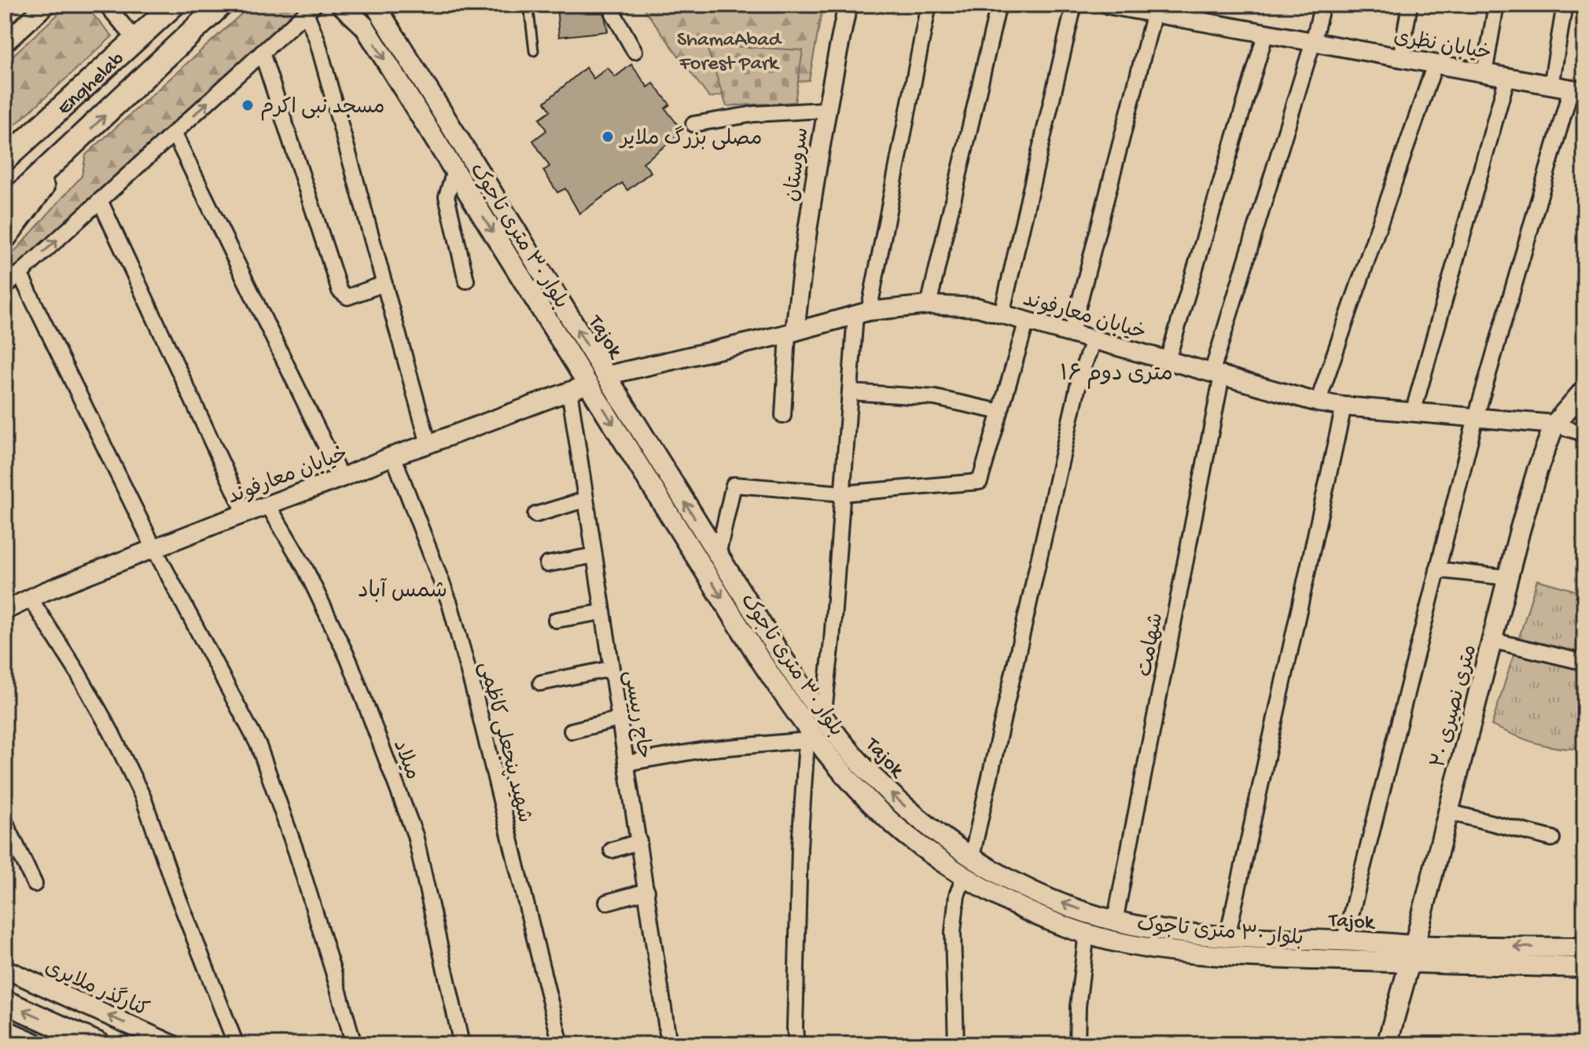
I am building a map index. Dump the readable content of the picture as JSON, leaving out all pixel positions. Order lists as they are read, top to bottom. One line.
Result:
{"streets":{"main road":["Enghelab","بلوار ۳۰ متری تاجوک","Tajok","۲۰ متری نصیری"],"street":["خیابان نظری","سروستان","خیابان معارفوند","شهامت","حاج رییسی","شهید پنجعلی کاظمی","میلاد","کنارگذر ملایری"]},"crossings":[["خیابان نظری","شهامت"],["سروستان","خیابان معارفوند"],["بلوار ۳۰ متری تاجوک","خیابان معارفوند"],["بلوار ۳۰ متری تاجوک","Tajok"],["بلوار ۳۰ متری تاجوک","۲۰ متری نصیری"],["خیابان معارفوند","Tajok"],["خیابان معارفوند","شهامت"],["خیابان معارفوند","۲۰ متری نصیری"],["خیابان معارفوند","حاج رییسی"],["خیابان معارفوند","شهید پنجعلی کاظمی"],["خیابان معارفوند","میلاد"],["Tajok","شهامت"],["Tajok","۲۰ متری نصیری"]],"one_way":["بلوار ۳۰ متری تاجوک","Tajok","کنارگذر ملایری"],"districts":["۱۶ متری دوم","شمس آباد"],"parks":["ShamaAbad Forest Park"],"places":["مسجد نبی اکرم","مصلی بزرگ ملایر"]}
